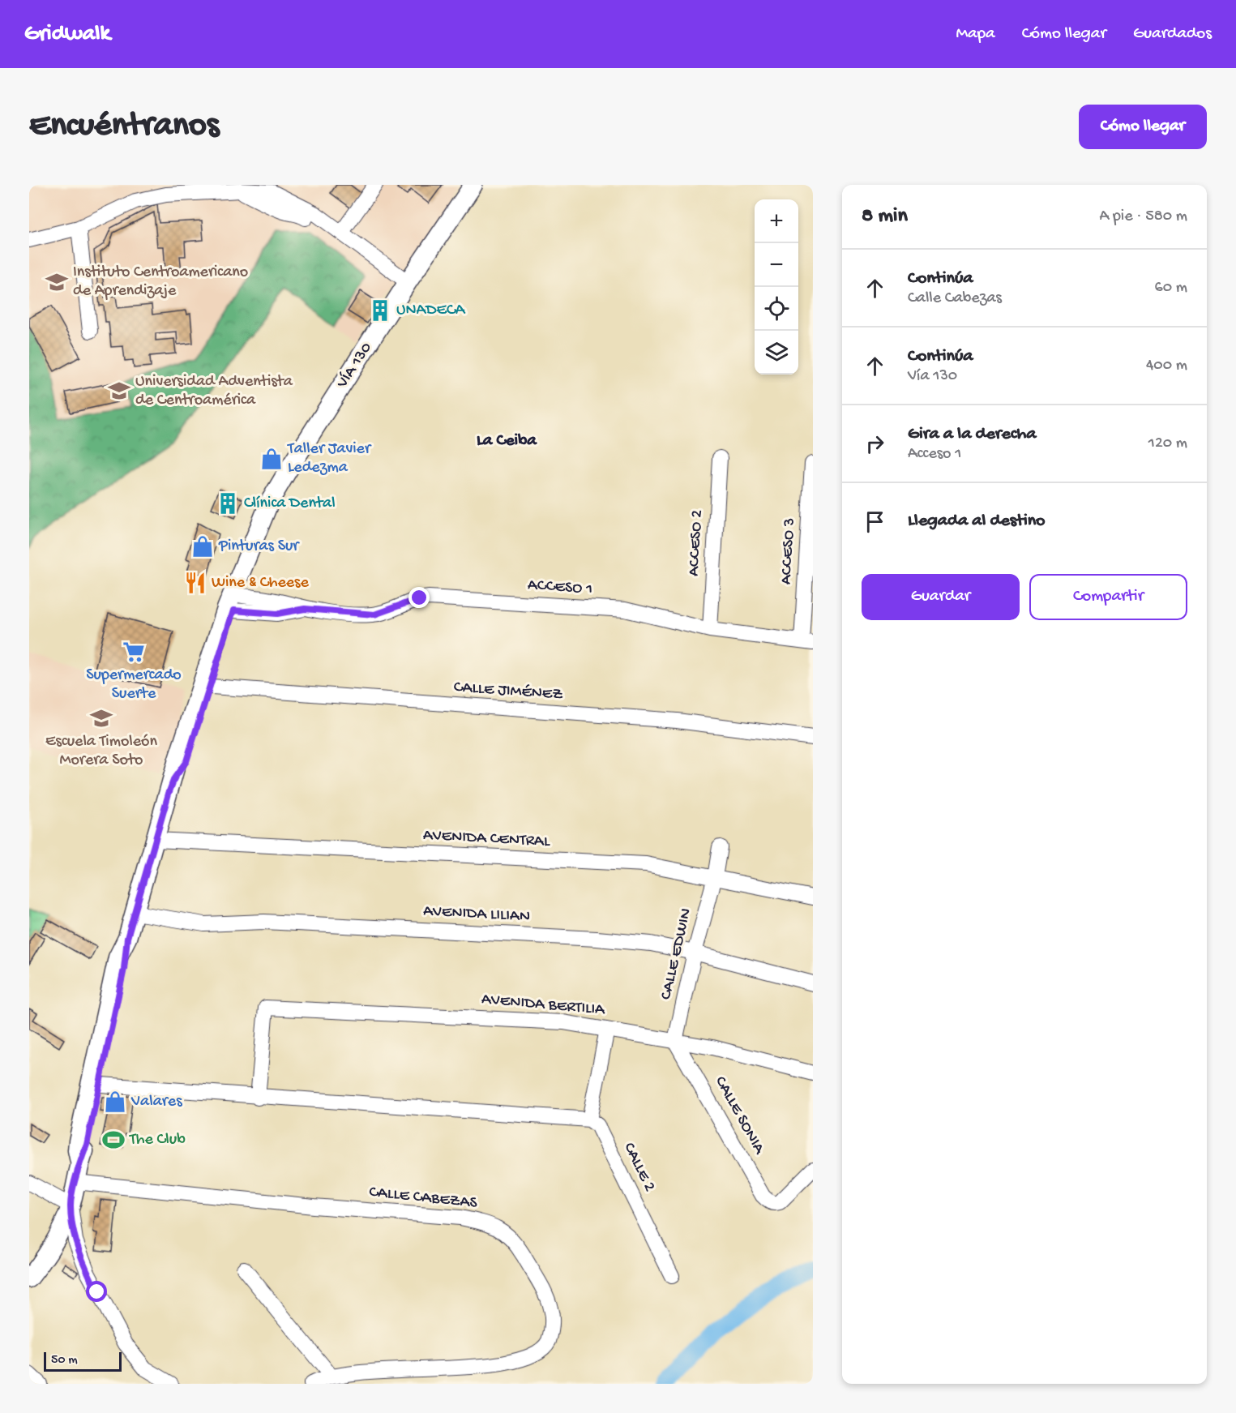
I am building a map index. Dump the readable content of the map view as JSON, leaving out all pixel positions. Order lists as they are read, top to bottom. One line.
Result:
{"streets":{"main road":["VÍA 130"],"street":["ACCESO 2","ACCESO 3","ACCESO 1","CALLE JIMÉNEZ","AVENIDA CENTRAL","AVENIDA LILIAN","CALLE EDWIN","AVENIDA BERTILIA","CALLE SONIA","CALLE 2","CALLE CABEZAS"]},"crossings":[["VÍA 130","ACCESO 1"],["VÍA 130","CALLE JIMÉNEZ"],["VÍA 130","AVENIDA CENTRAL"],["VÍA 130","AVENIDA LILIAN"],["VÍA 130","CALLE CABEZAS"],["ACCESO 2","ACCESO 1"],["ACCESO 3","ACCESO 1"],["AVENIDA CENTRAL","CALLE EDWIN"],["AVENIDA LILIAN","CALLE EDWIN"],["CALLE EDWIN","AVENIDA BERTILIA"],["CALLE EDWIN","CALLE SONIA"],["AVENIDA BERTILIA","CALLE SONIA"]],"districts":["La Ceiba"],"places":{"school or university":["Instituto Centroamericano de Aprendizaje","Universidad Adventista de Centroamérica","Escuela Timoleón Morera Soto"],"building":["UNADECA","Clínica Dental"],"shop":["Taller Javier Ledezma","Pinturas Sur","Valares"],"restaurant":["Wine & Cheese"],"supermarket":["Supermercado Suerte"],"sports":["The Club"]},"scale_bar":"50 m","page":{"header":"Gridwalk","nav":["Mapa","Cómo llegar","Guardados"],"buttons":["Cómo llegar",["Guardar","Compartir"]],"title":"Encuéntranos","heading":["8 min","A pie · 580 m"],"map_buttons":["+","−"],"list":[["Continúa","Calle Cabezas","60 m"],["Continúa","Vía 130","400 m"],["Gira a la derecha","Acceso 1","120 m"],"Llegada al destino"],"scale":"50 m"}}
